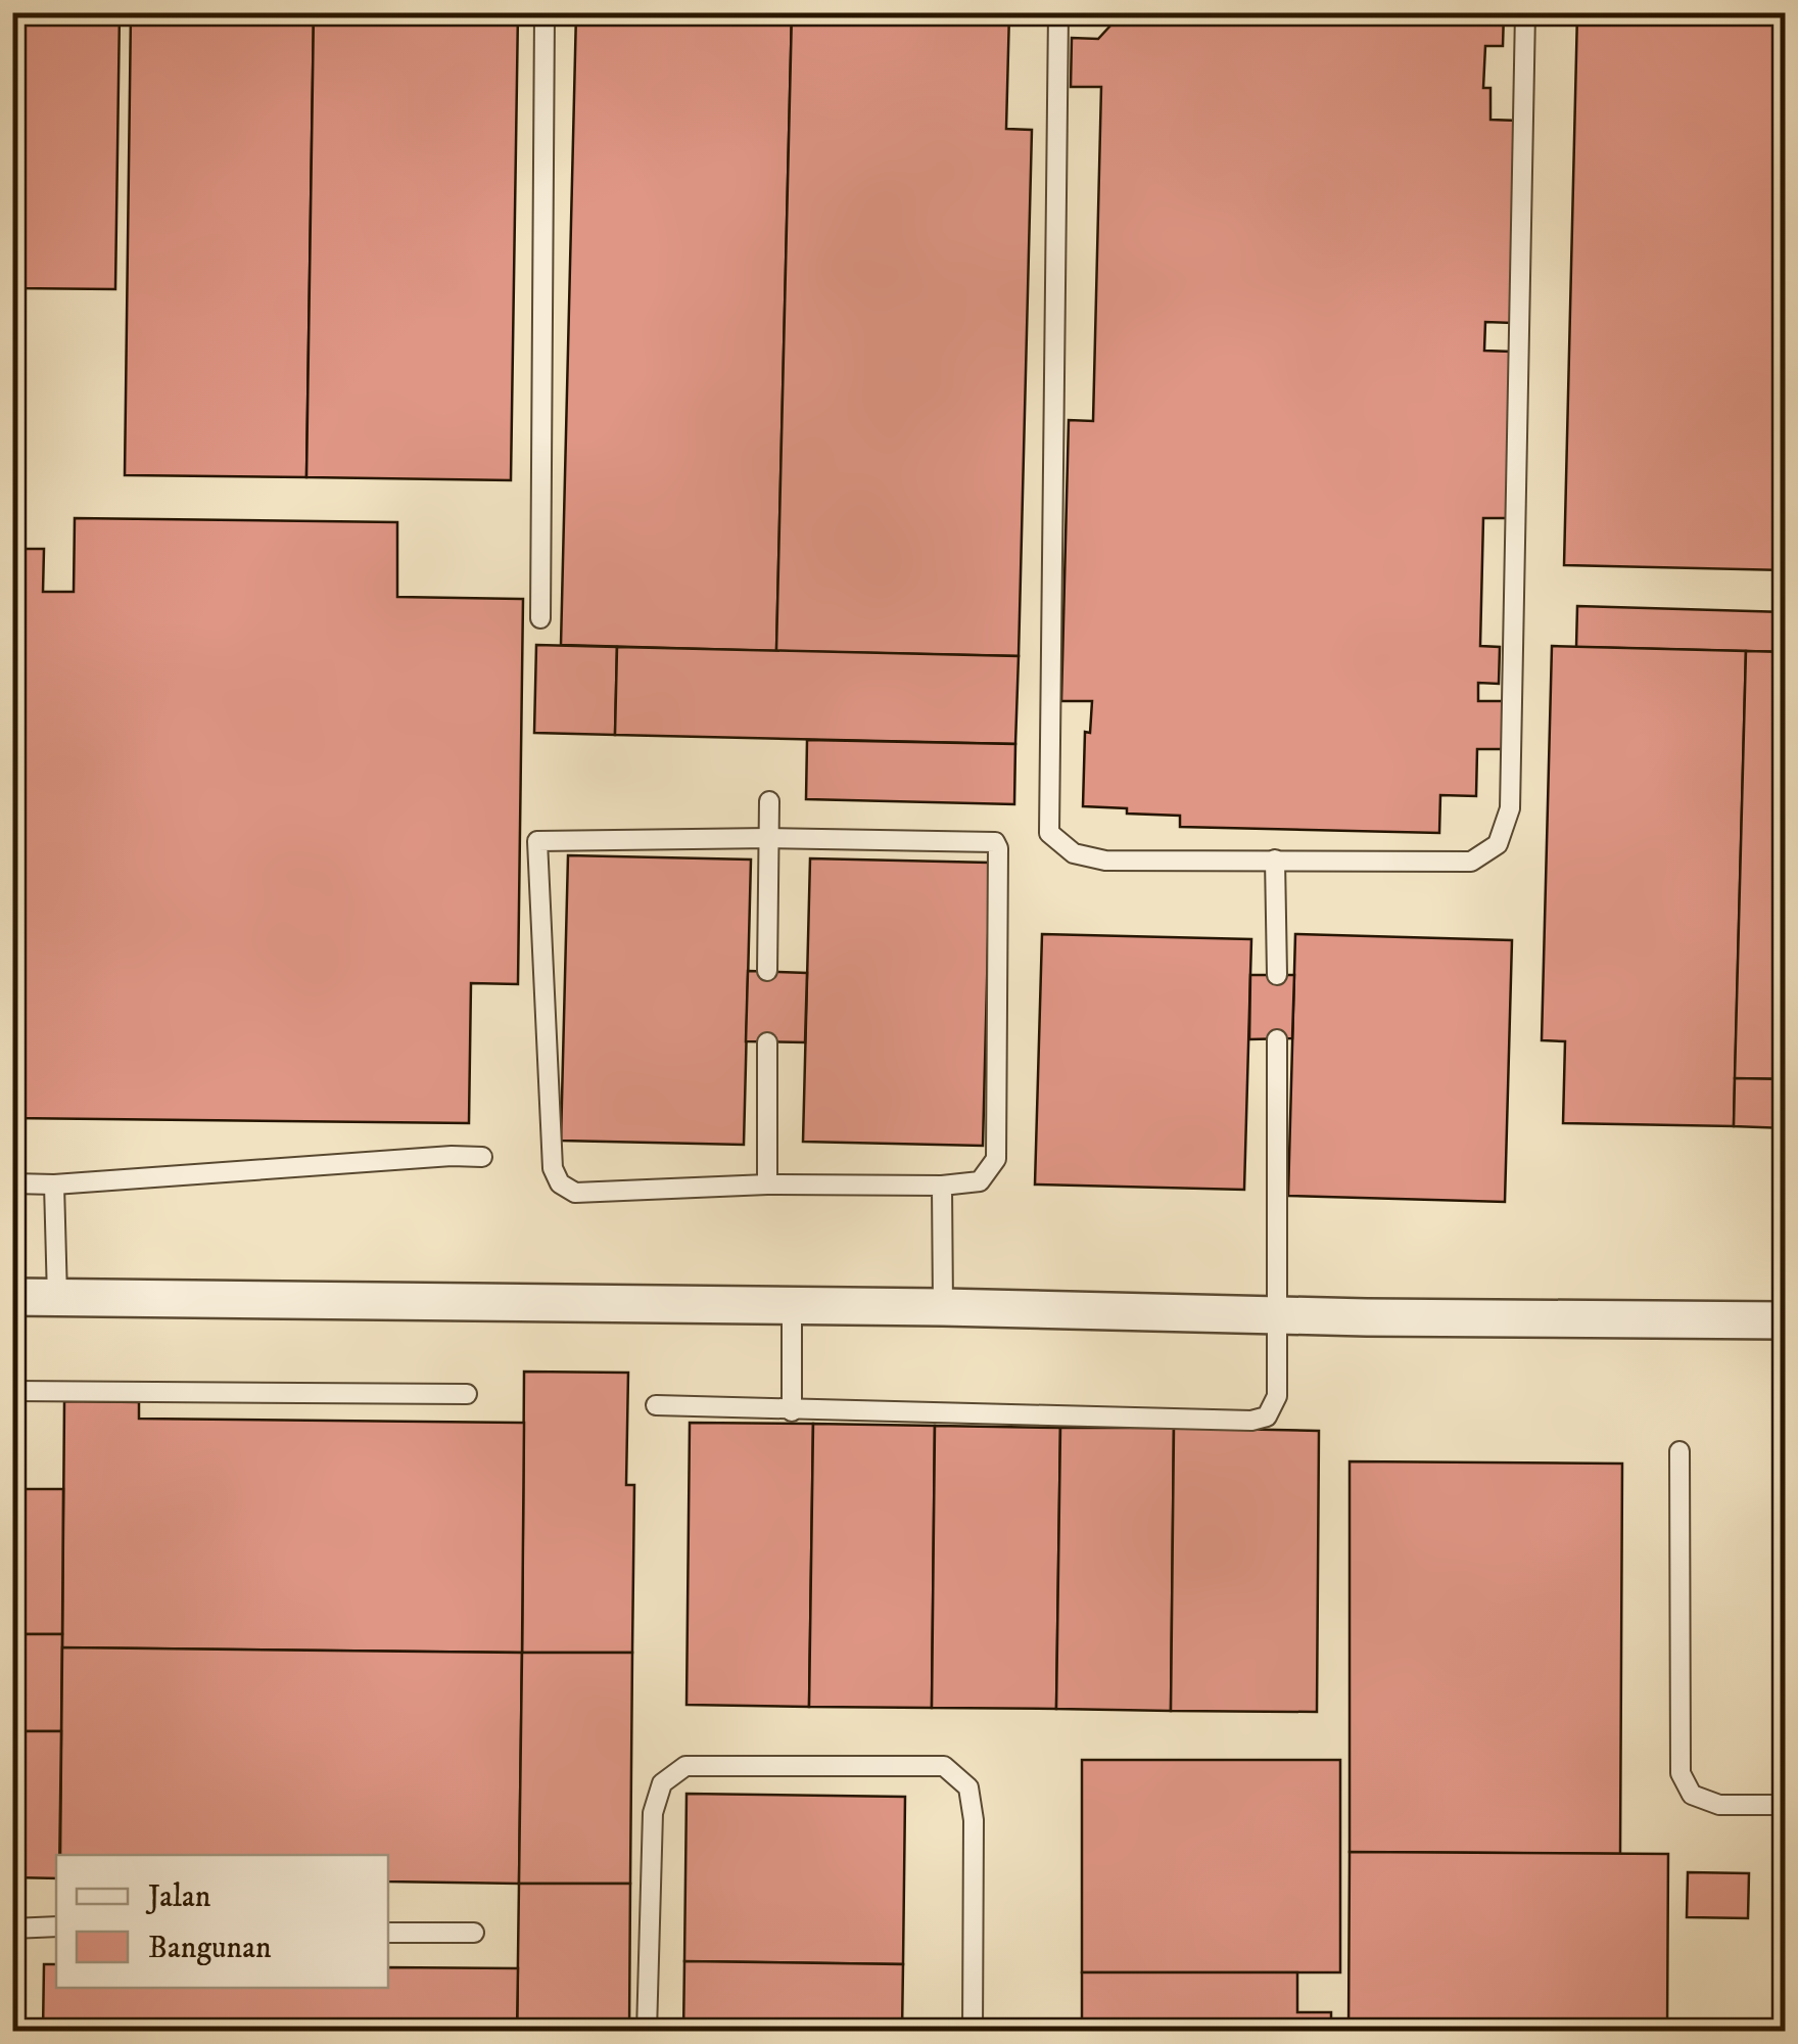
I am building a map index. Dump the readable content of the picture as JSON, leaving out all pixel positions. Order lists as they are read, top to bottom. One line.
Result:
{"legend":["Jalan","Bangunan"]}
